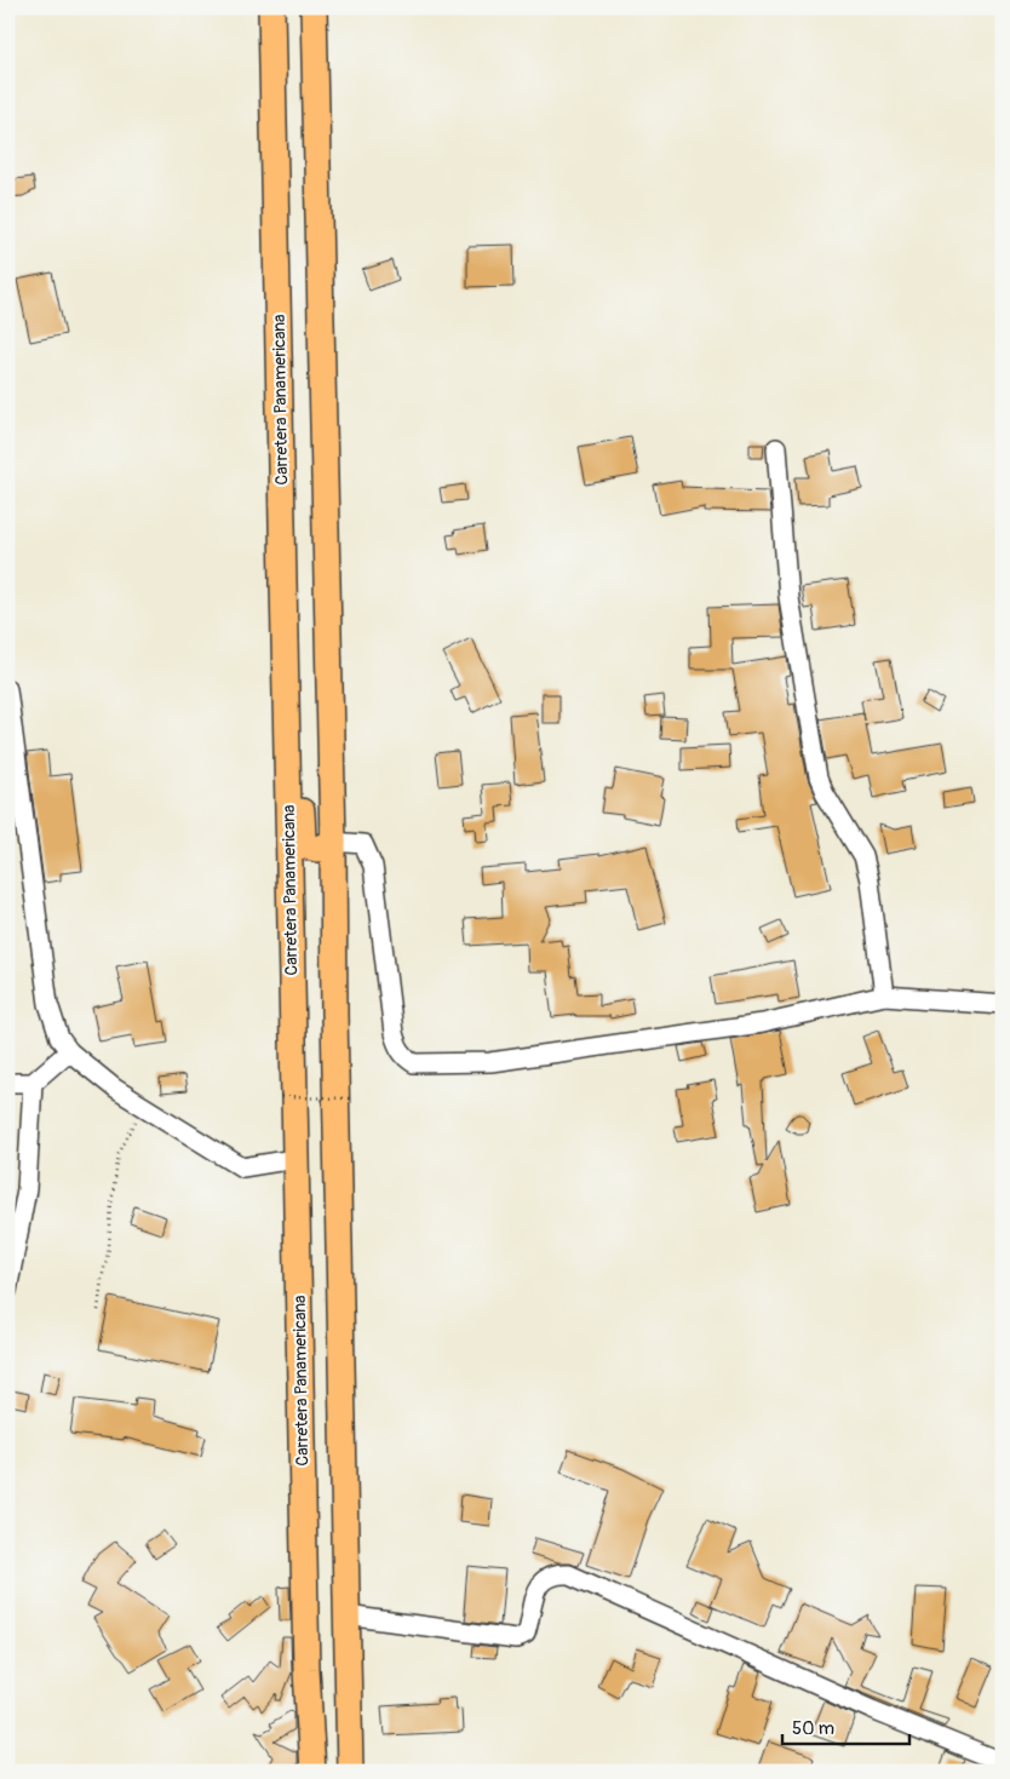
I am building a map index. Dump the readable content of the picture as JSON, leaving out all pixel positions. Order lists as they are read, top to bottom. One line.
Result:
{"streets":{"highway":["Carretera Panamericana"]},"scale_bar":"50 m"}
